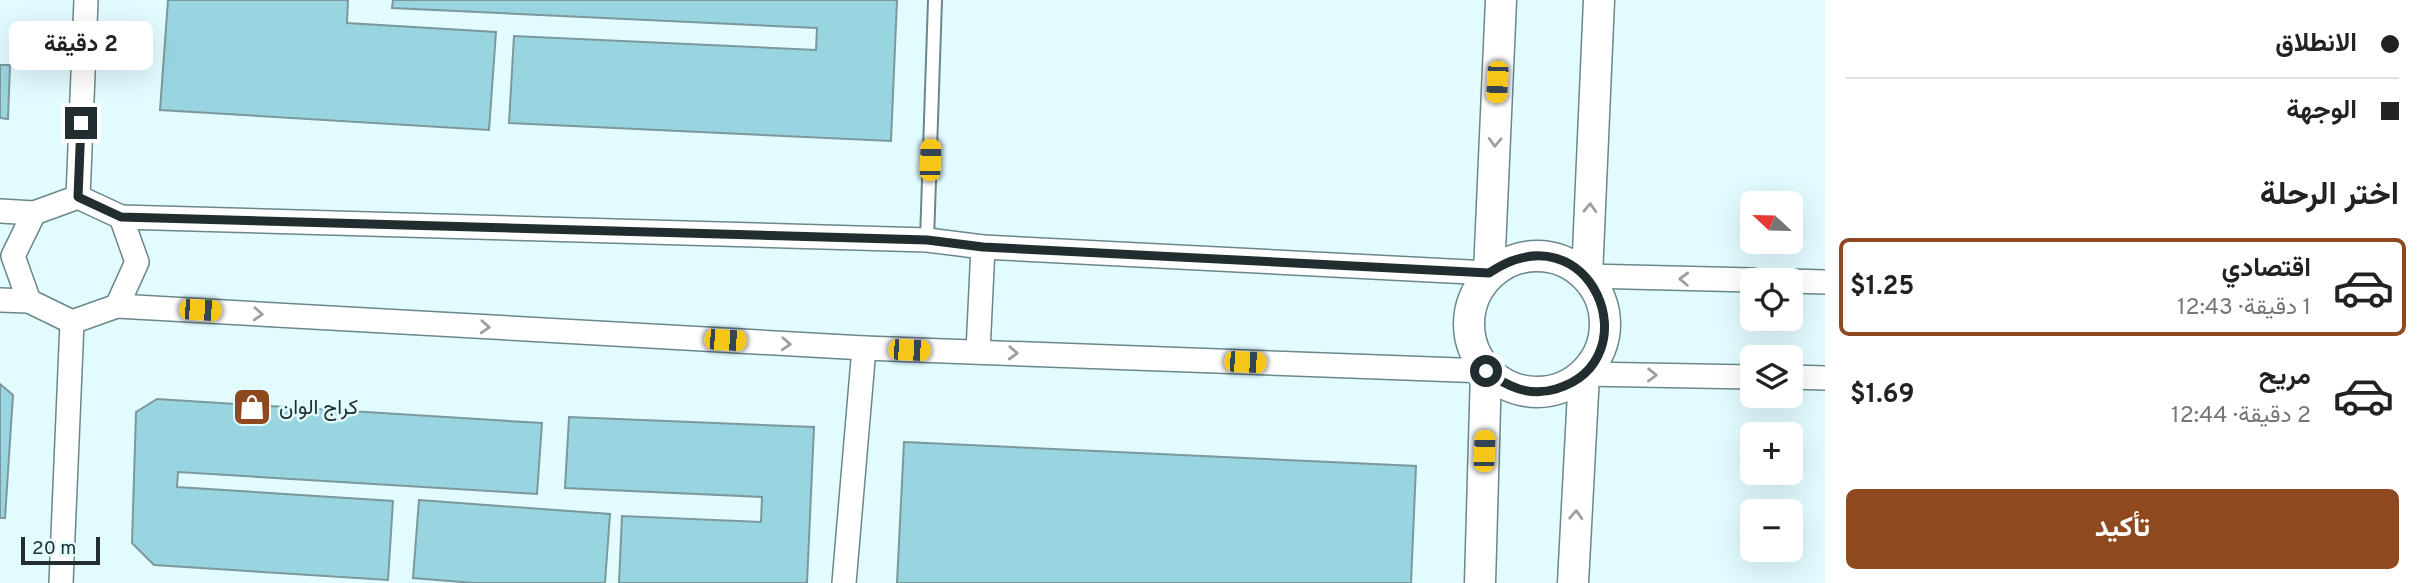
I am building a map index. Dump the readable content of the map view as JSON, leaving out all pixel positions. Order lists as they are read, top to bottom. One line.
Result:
{"places":{"shop":["كراج الوان"]},"scale_bar":"20 m","north":"left","page":{"banner":["الانطلاق","الوجهة"],"bubble":"2 دقيقة","heading":"اختر الرحلة","map_buttons":["+","−"],"list":[{"name":"اقتصادي","note":"1 دقيقة · 12:43","value":"$1.25"},{"name":"مريح","note":"2 دقيقة · 12:44","value":"$1.69"}],"buttons":"تأكيد","scale":"20 m"}}
